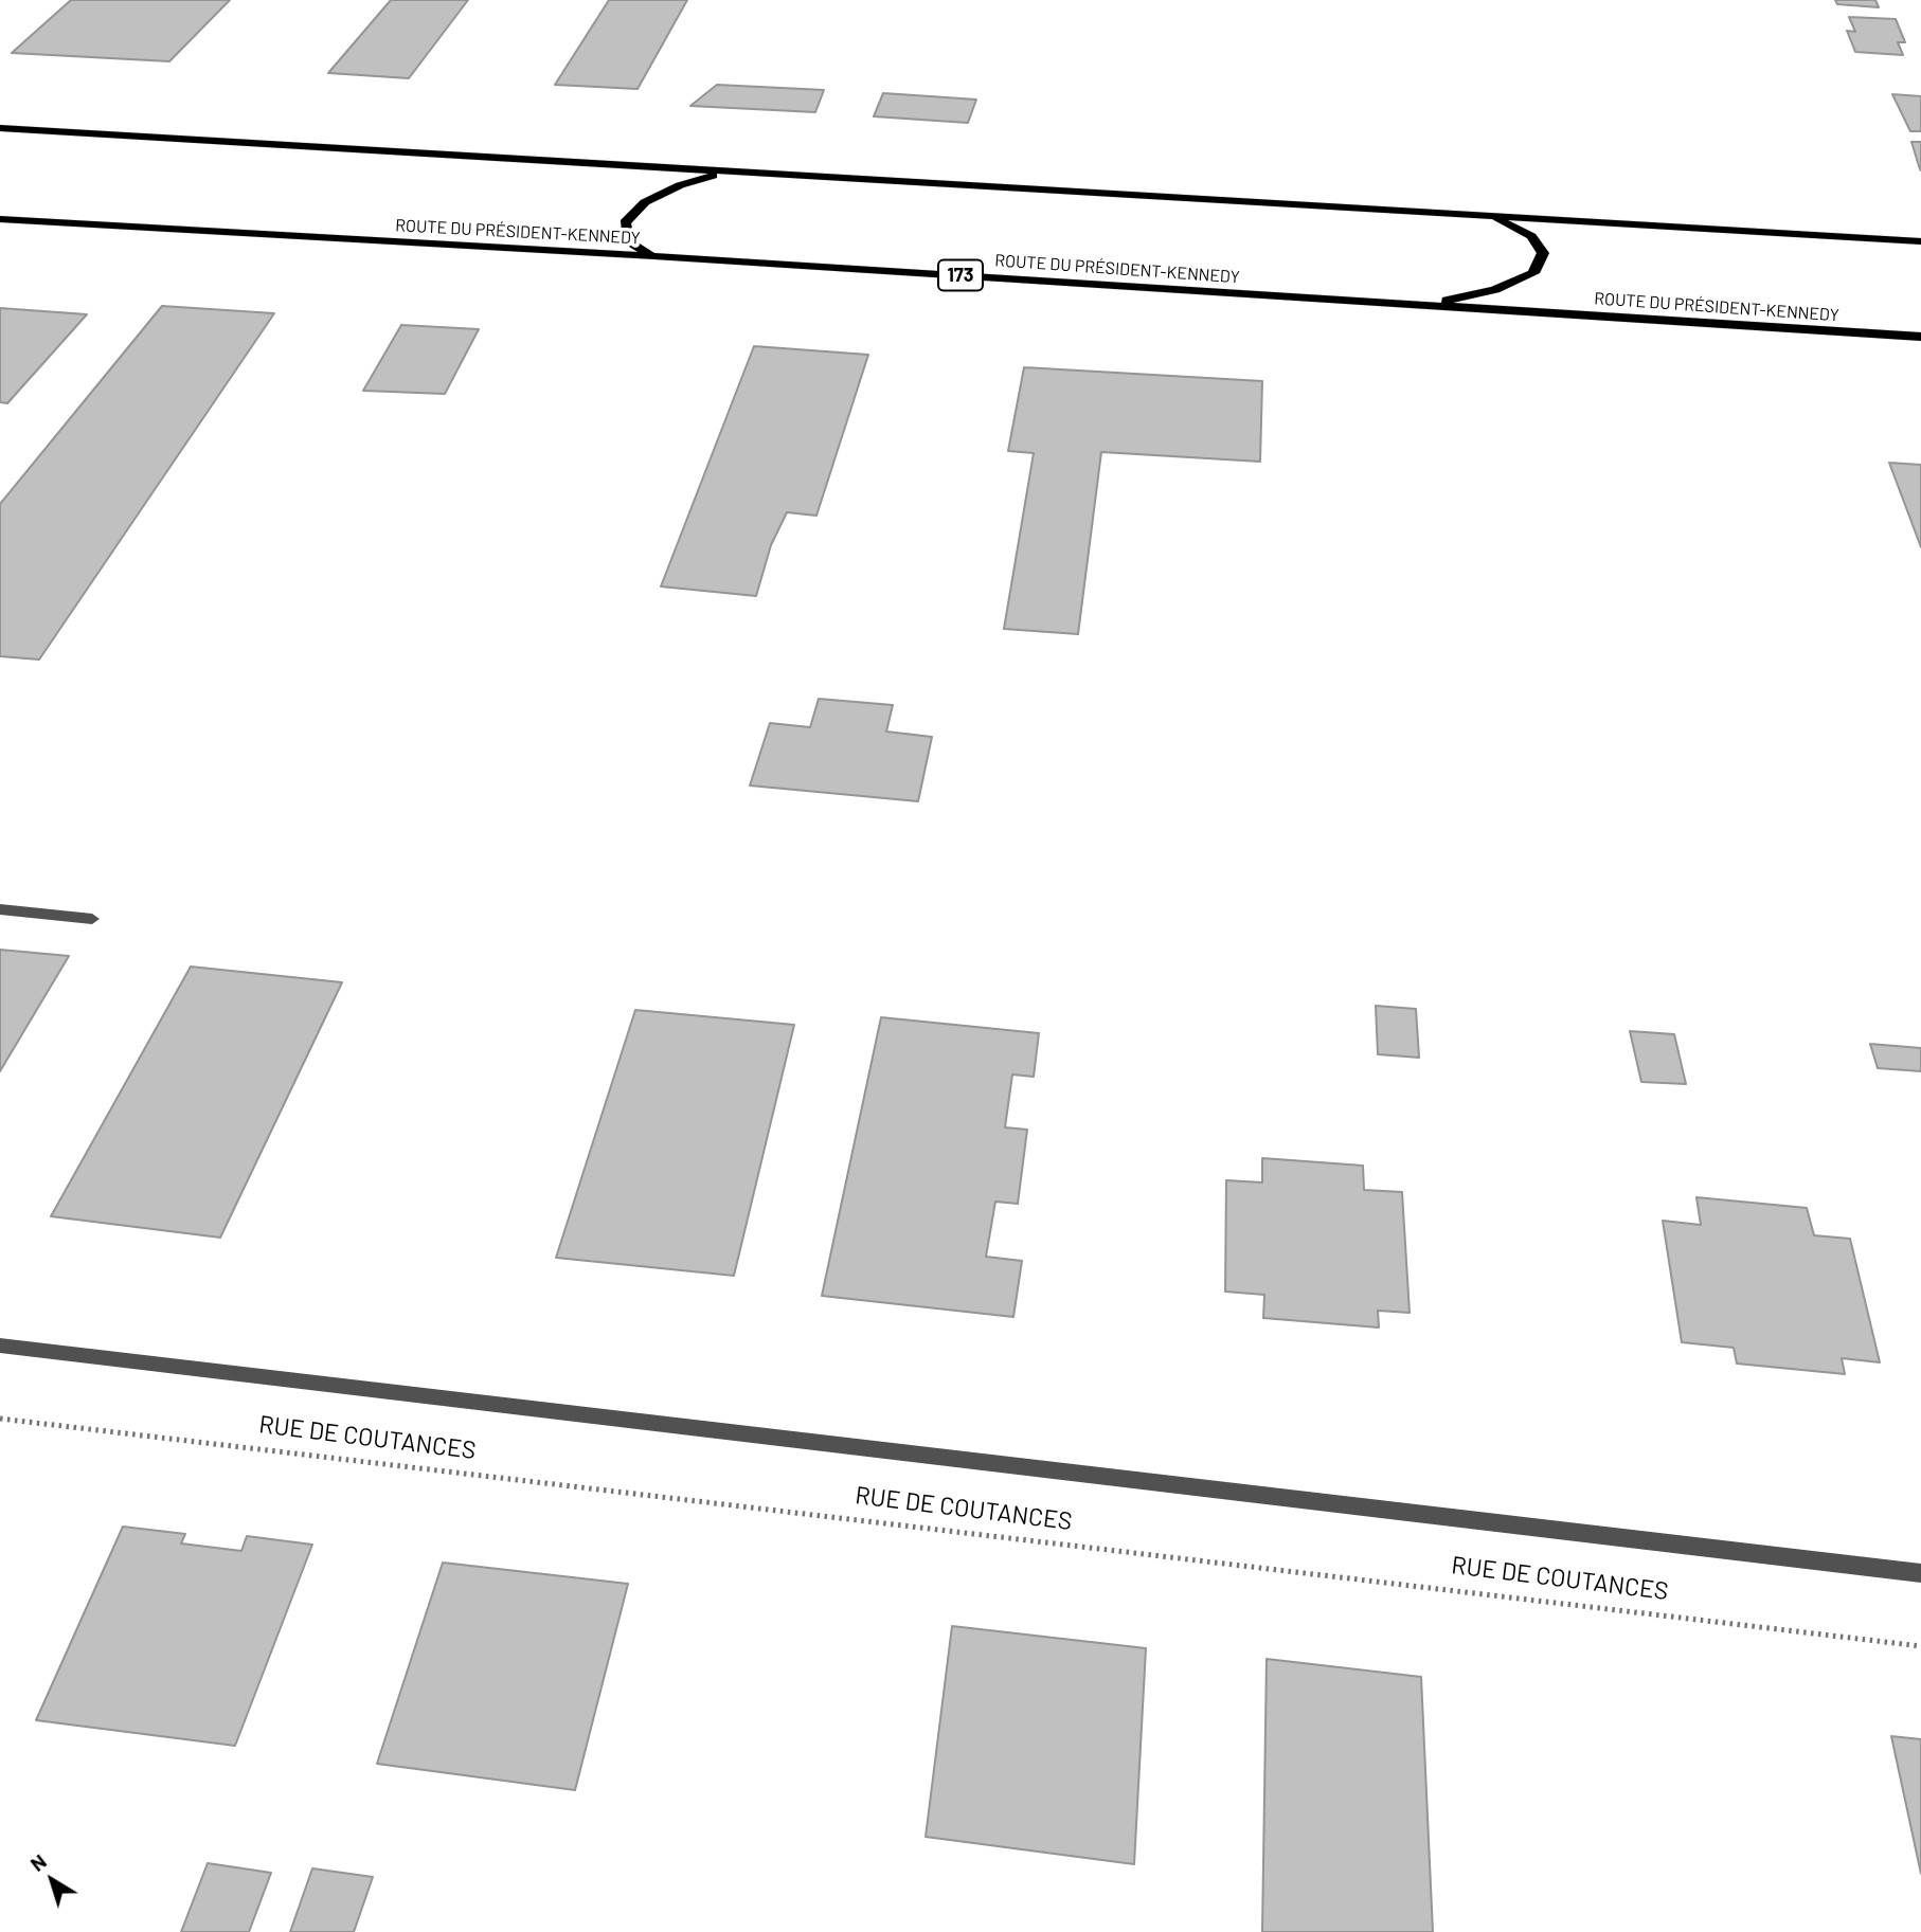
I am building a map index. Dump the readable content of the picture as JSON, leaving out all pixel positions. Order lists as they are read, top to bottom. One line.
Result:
{"streets":{"main road":["ROUTE DU PRÉSIDENT-KENNEDY","173"],"path":["RUE DE COUTANCES"]},"north":"top left"}
